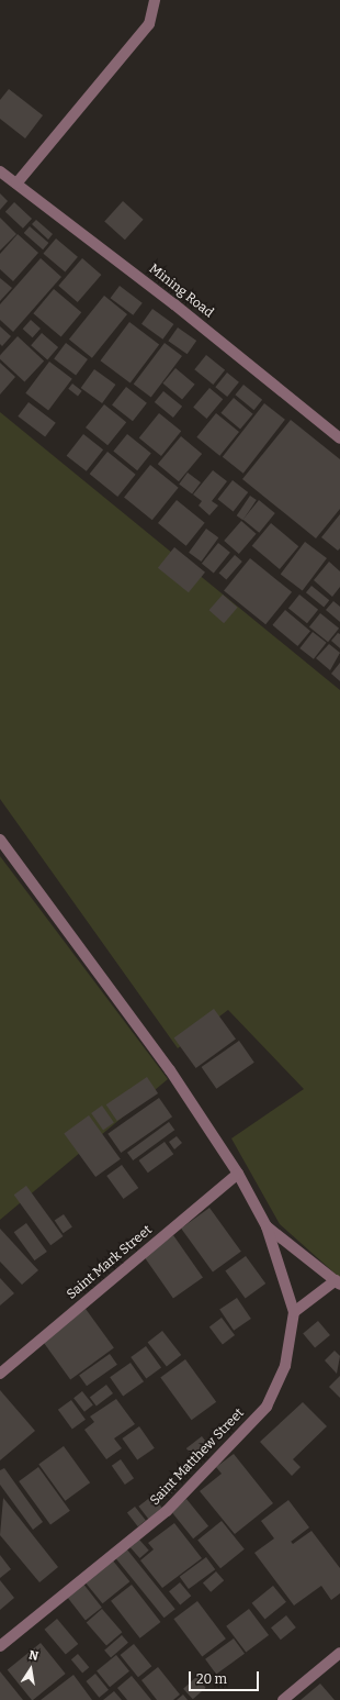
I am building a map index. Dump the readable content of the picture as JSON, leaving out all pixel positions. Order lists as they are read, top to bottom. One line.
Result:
{"streets":{"street":["Mining Road","Saint Mark Street","Saint Matthew Street"]},"scale_bar":"20 m","north":"top"}
